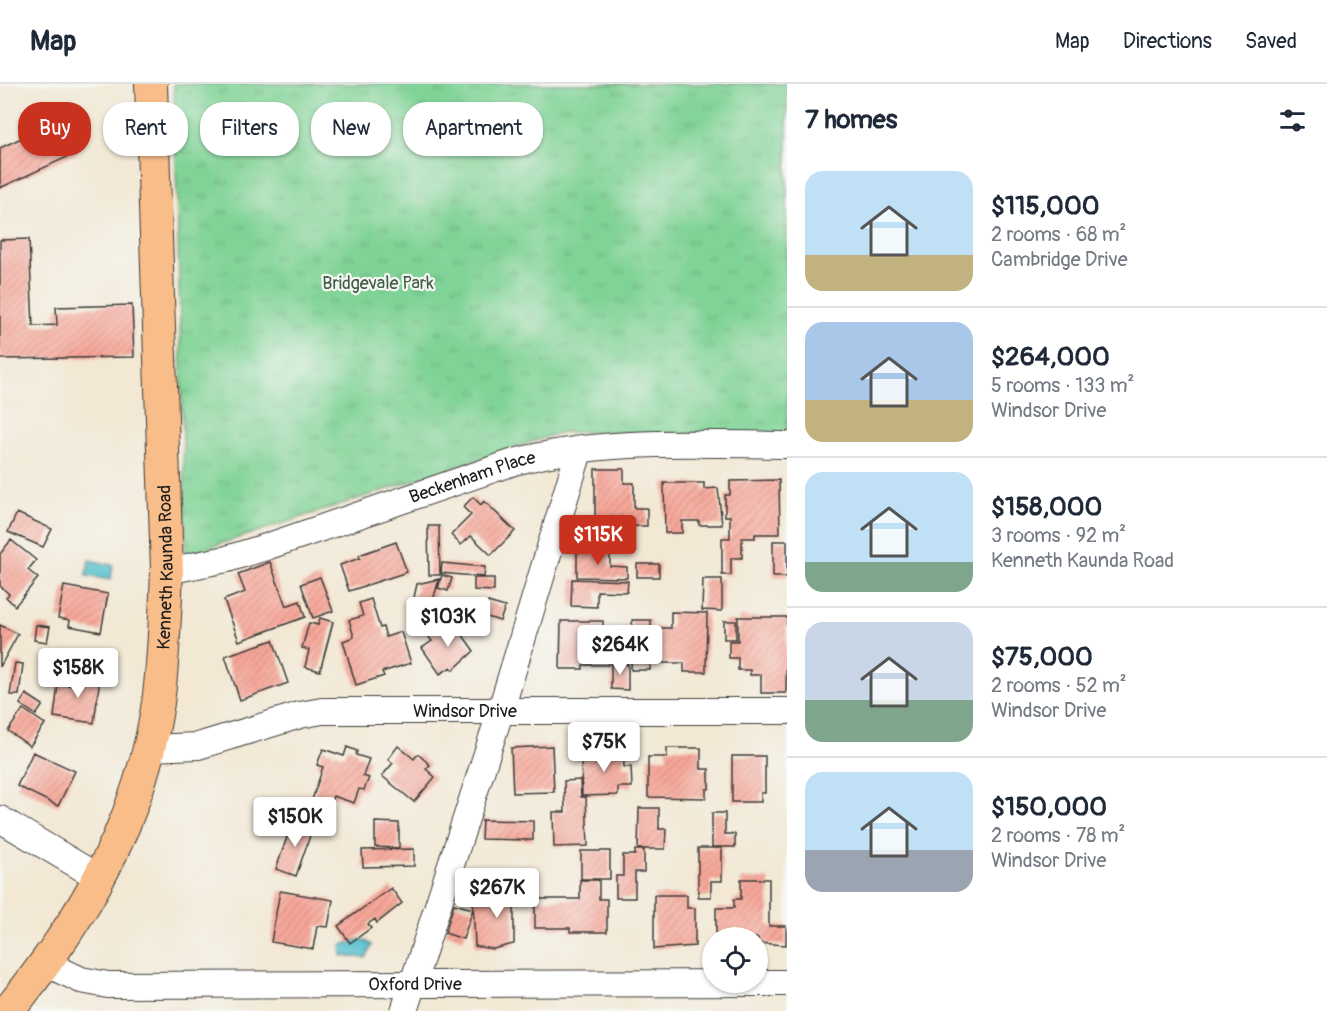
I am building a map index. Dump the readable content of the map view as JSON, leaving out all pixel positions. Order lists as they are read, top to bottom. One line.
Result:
{"streets":{"main road":["Kenneth Kaunda Road"],"street":["Beckenham Place","Windsor Drive","Oxford Drive"]},"crossings":[["Beckenham Place","Kenneth Kaunda Road"],["Kenneth Kaunda Road","Windsor Drive"],["Kenneth Kaunda Road","Oxford Drive"]],"parks":["Bridgevale Park"],"page":{"header":"Map","nav":["Map","Directions","Saved"],"heading":"7 homes","chip":["Buy","Rent","Filters","New","Apartment"],"list":[{"name":"$115,000","note":"2 rooms · 68 m² · Cambridge Drive"},{"name":"$264,000","note":"5 rooms · 133 m² · Windsor Drive"},{"name":"$158,000","note":"3 rooms · 92 m² · Kenneth Kaunda Road"},{"name":"$75,000","note":"2 rooms · 52 m² · Windsor Drive"},{"name":"$150,000","note":"2 rooms · 78 m² · Windsor Drive"}],"price":["$115K","$103K","$264K","$158K","$75K","$150K","$267K"]}}
